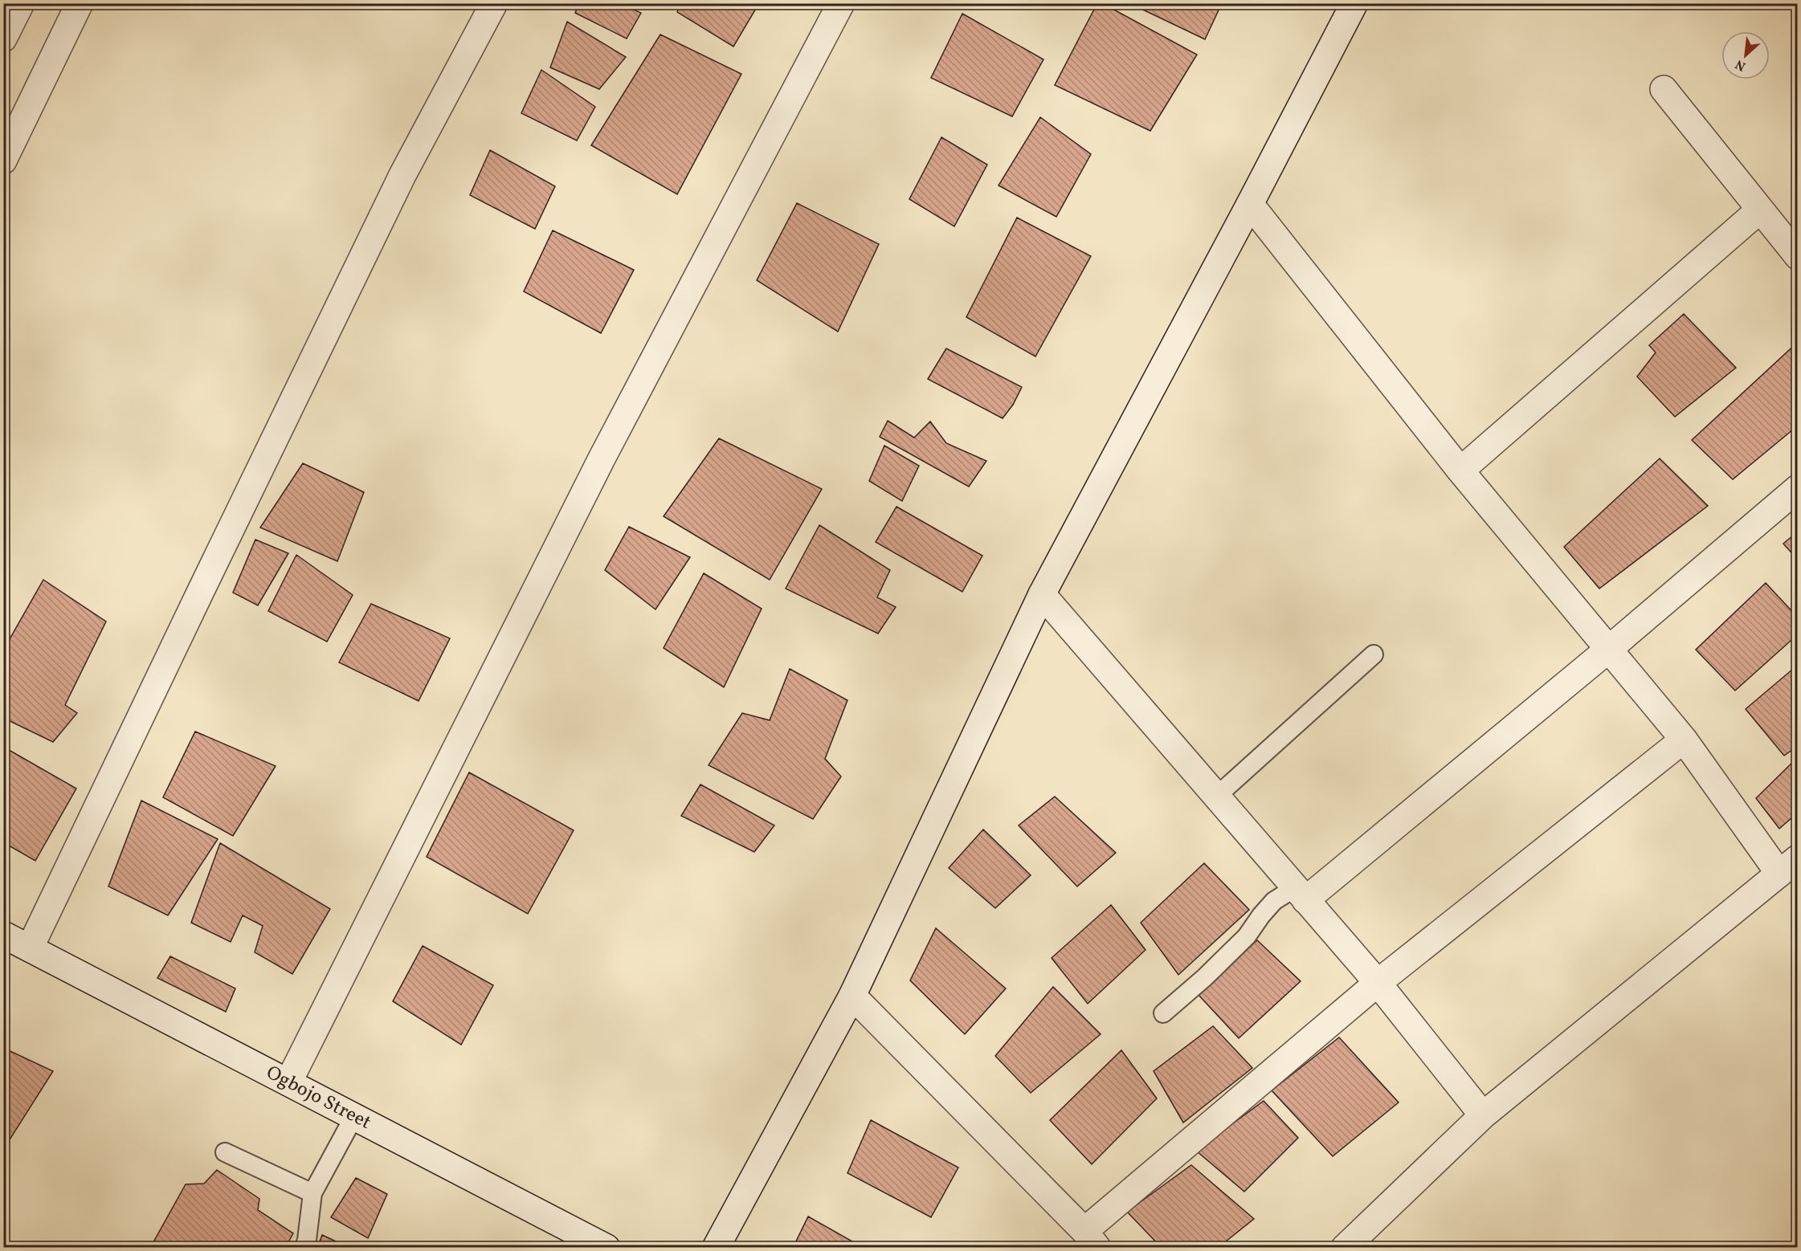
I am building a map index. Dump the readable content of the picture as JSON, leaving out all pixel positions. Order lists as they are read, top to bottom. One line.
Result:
{"streets":{"street":["Ogbojo Street"]},"north":"bottom left"}
